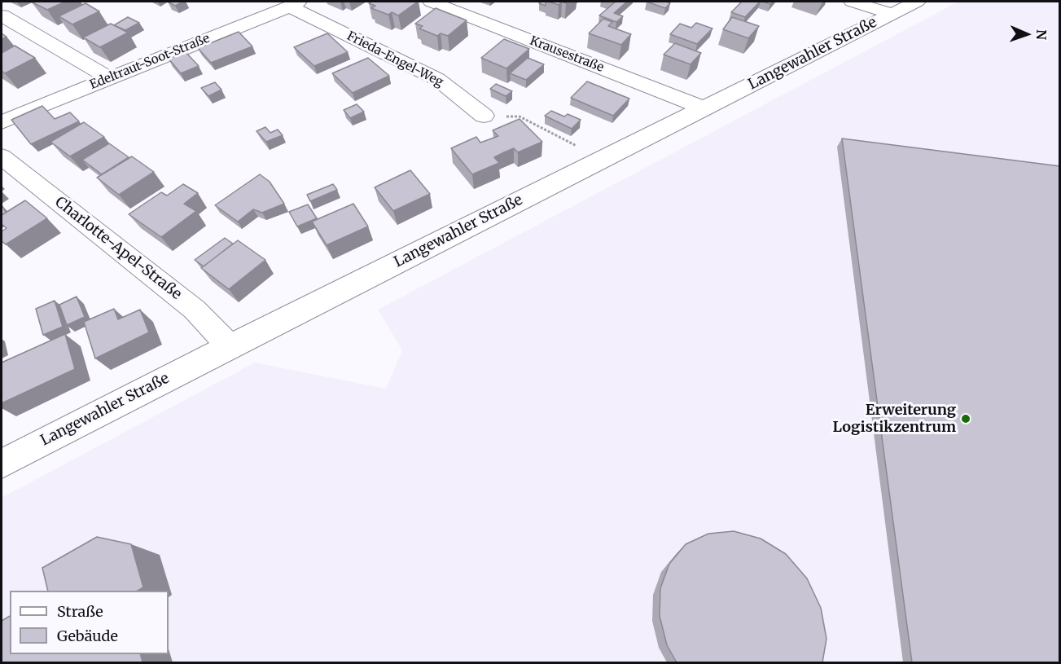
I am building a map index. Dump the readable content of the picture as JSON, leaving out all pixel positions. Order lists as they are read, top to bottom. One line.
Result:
{"streets":{"street":["Langewahler Straße","Krausestraße","Frieda-Engel-Weg","Edeltraut-Soot-Straße","Charlotte-Apel-Straße"]},"crossings":[["Langewahler Straße","Krausestraße"],["Langewahler Straße","Charlotte-Apel-Straße"],["Frieda-Engel-Weg","Edeltraut-Soot-Straße"]],"places":["Erweiterung Logistikzentrum"],"legend":["Straße","Gebäude"],"north":"right"}
